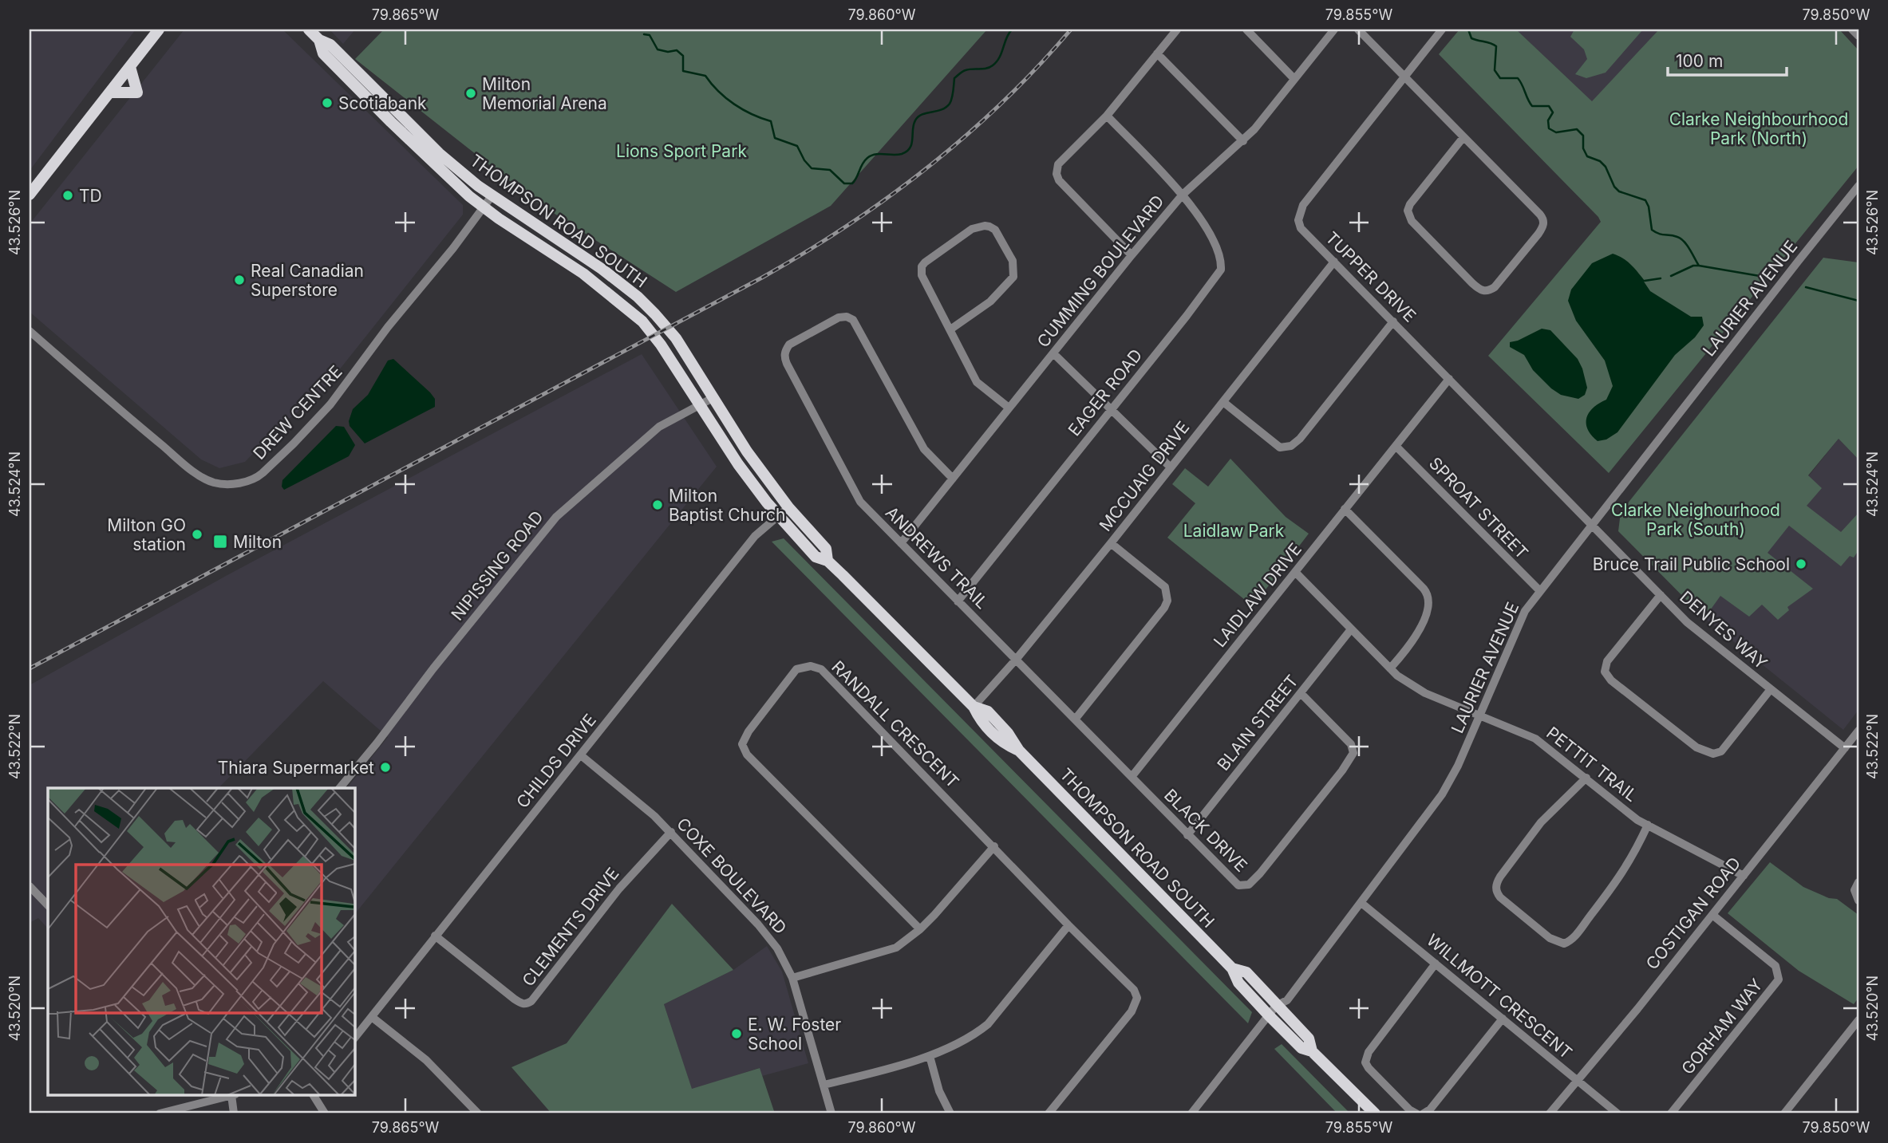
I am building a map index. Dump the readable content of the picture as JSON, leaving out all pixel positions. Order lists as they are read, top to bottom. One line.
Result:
{"streets":{"main road":["THOMPSON ROAD SOUTH"],"street":["CUMMING BOULEVARD","TUPPER DRIVE","LAURIER AVENUE","EAGER ROAD","DREW CENTRE","MCCUAIG DRIVE","SPROAT STREET","ANDREWS TRAIL","NIPISSING ROAD","LAIDLAW DRIVE","DENYES WAY","BLAIN STREET","RANDALL CRESCENT","CHILDS DRIVE","PETTIT TRAIL","BLACK DRIVE","COXE BOULEVARD","COSTIGAN ROAD","CLEMENTS DRIVE","WILLMOTT CRESCENT","GORHAM WAY"]},"crossings":[["THOMPSON ROAD SOUTH","LAURIER AVENUE"],["THOMPSON ROAD SOUTH","DREW CENTRE"],["THOMPSON ROAD SOUTH","MCCUAIG DRIVE"],["THOMPSON ROAD SOUTH","NIPISSING ROAD"],["THOMPSON ROAD SOUTH","CHILDS DRIVE"],["CUMMING BOULEVARD","EAGER ROAD"],["CUMMING BOULEVARD","ANDREWS TRAIL"],["TUPPER DRIVE","LAURIER AVENUE"],["TUPPER DRIVE","MCCUAIG DRIVE"],["TUPPER DRIVE","LAIDLAW DRIVE"],["TUPPER DRIVE","DENYES WAY"],["LAURIER AVENUE","SPROAT STREET"],["LAURIER AVENUE","DENYES WAY"],["LAURIER AVENUE","PETTIT TRAIL"],["LAURIER AVENUE","WILLMOTT CRESCENT"],["EAGER ROAD","ANDREWS TRAIL"],["MCCUAIG DRIVE","ANDREWS TRAIL"],["MCCUAIG DRIVE","BLACK DRIVE"],["SPROAT STREET","LAIDLAW DRIVE"],["ANDREWS TRAIL","BLACK DRIVE"],["LAIDLAW DRIVE","PETTIT TRAIL"],["LAIDLAW DRIVE","BLACK DRIVE"],["DENYES WAY","COSTIGAN ROAD"],["BLAIN STREET","PETTIT TRAIL"],["BLAIN STREET","BLACK DRIVE"],["CHILDS DRIVE","COXE BOULEVARD"],["CHILDS DRIVE","CLEMENTS DRIVE"],["PETTIT TRAIL","COSTIGAN ROAD"],["COXE BOULEVARD","CLEMENTS DRIVE"],["COSTIGAN ROAD","WILLMOTT CRESCENT"],["COSTIGAN ROAD","GORHAM WAY"]],"parks":["Clarke Neighbourhood Park (North)","Lions Sport Park","Clarke Neighourhood Park (South)","Laidlaw Park"],"places":{"other":["Milton Memorial Arena","Scotiabank","TD","Real Canadian Superstore","Milton Baptist Church","Milton GO station","Bruce Trail Public School","Thiara Supermarket","E. W. Foster School"],"transit":["Milton"]},"scale_bar":"100 m","coordinates":["79.865°W","79.860°W","79.855°W","79.850°W","43.526°N","43.524°N","43.522°N","43.520°N"]}
